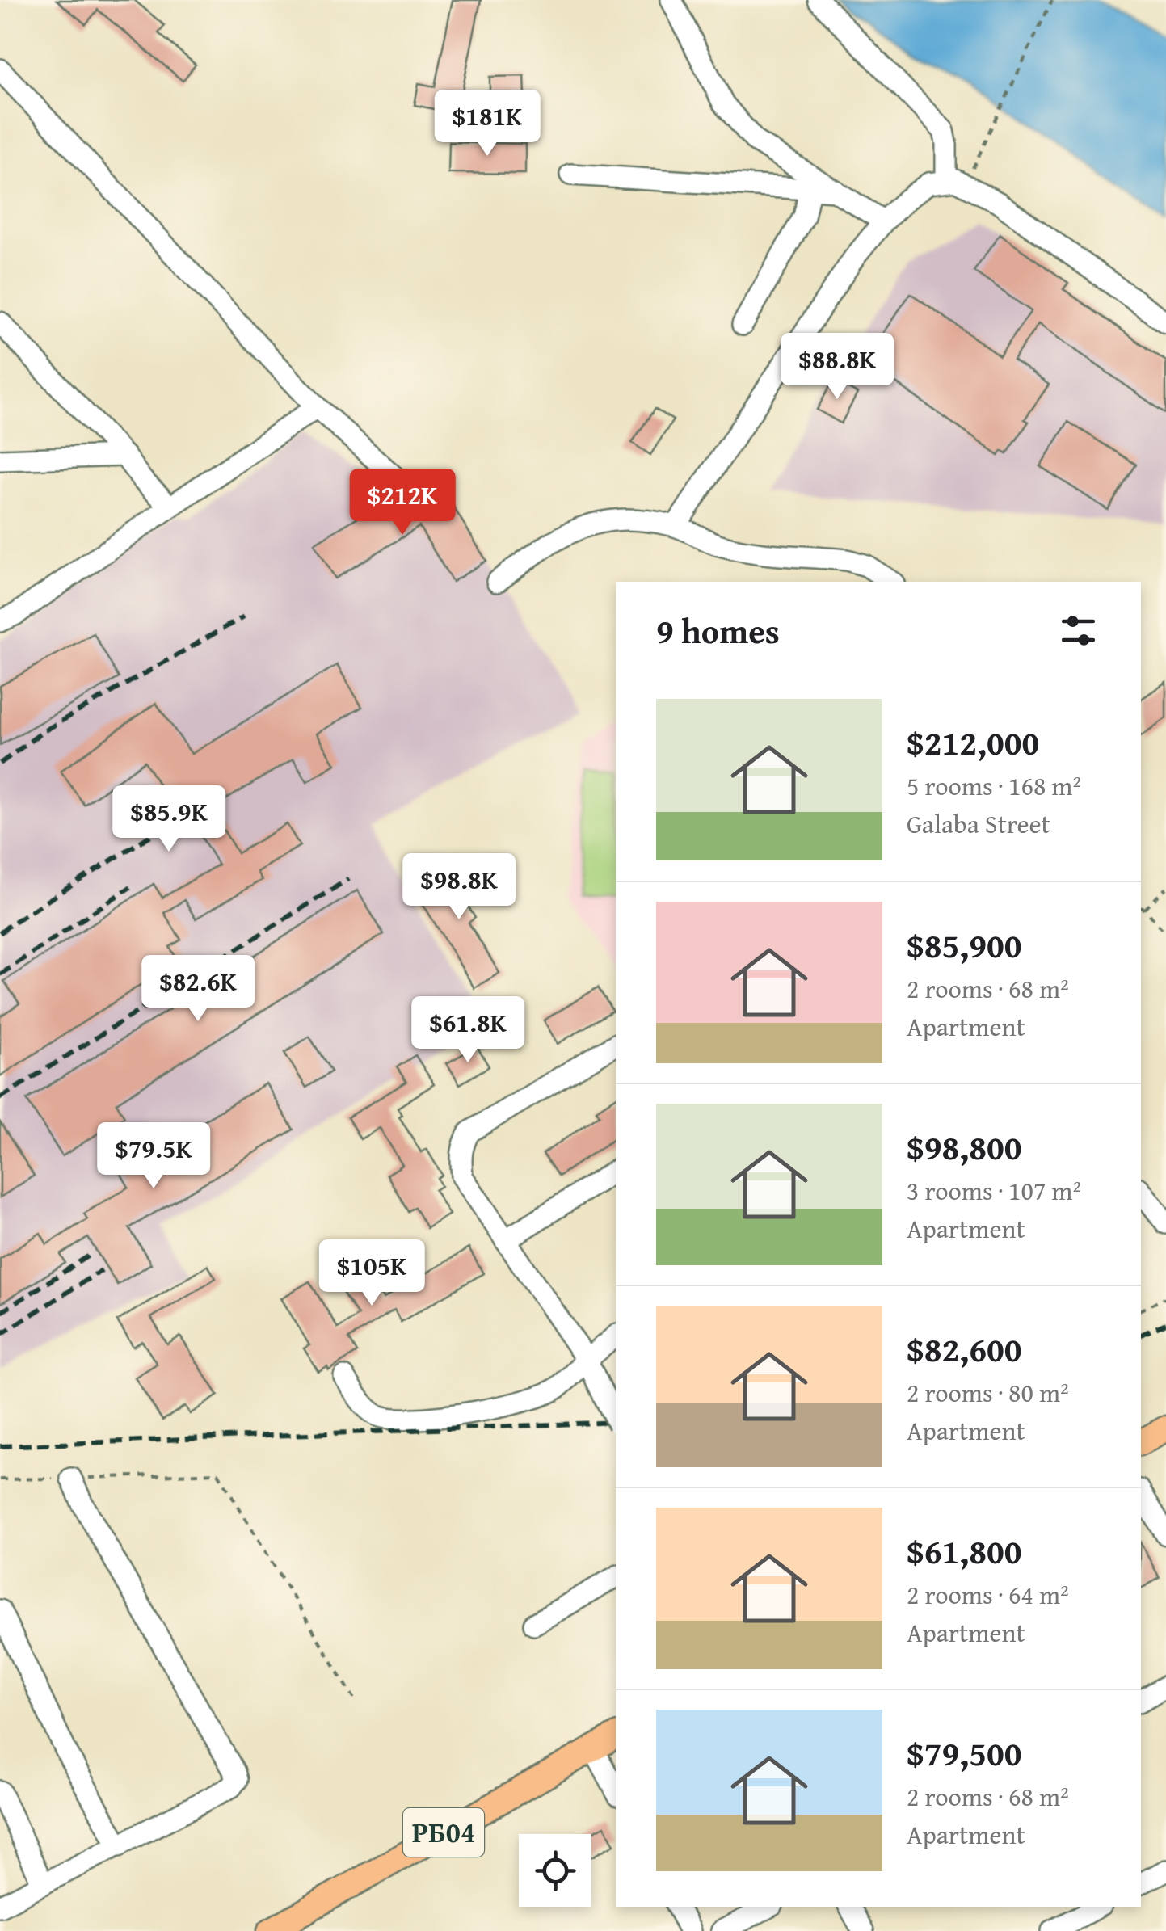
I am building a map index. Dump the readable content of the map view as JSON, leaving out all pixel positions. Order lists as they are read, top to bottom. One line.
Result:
{"streets":{"main road":["РБ04"]},"page":{"price":["$181K","$88.8K","$212K","$85.9K","$98.8K","$82.6K","$61.8K","$79.5K","$105K"],"heading":"9 homes","list":[{"name":"$212,000","note":"5 rooms · 168 m² · Galaba Street"},{"name":"$85,900","note":"2 rooms · 68 m² · Apartment"},{"name":"$98,800","note":"3 rooms · 107 m² · Apartment"},{"name":"$82,600","note":"2 rooms · 80 m² · Apartment"},{"name":"$61,800","note":"2 rooms · 64 m² · Apartment"},{"name":"$79,500","note":"2 rooms · 68 m² · Apartment"}]}}
